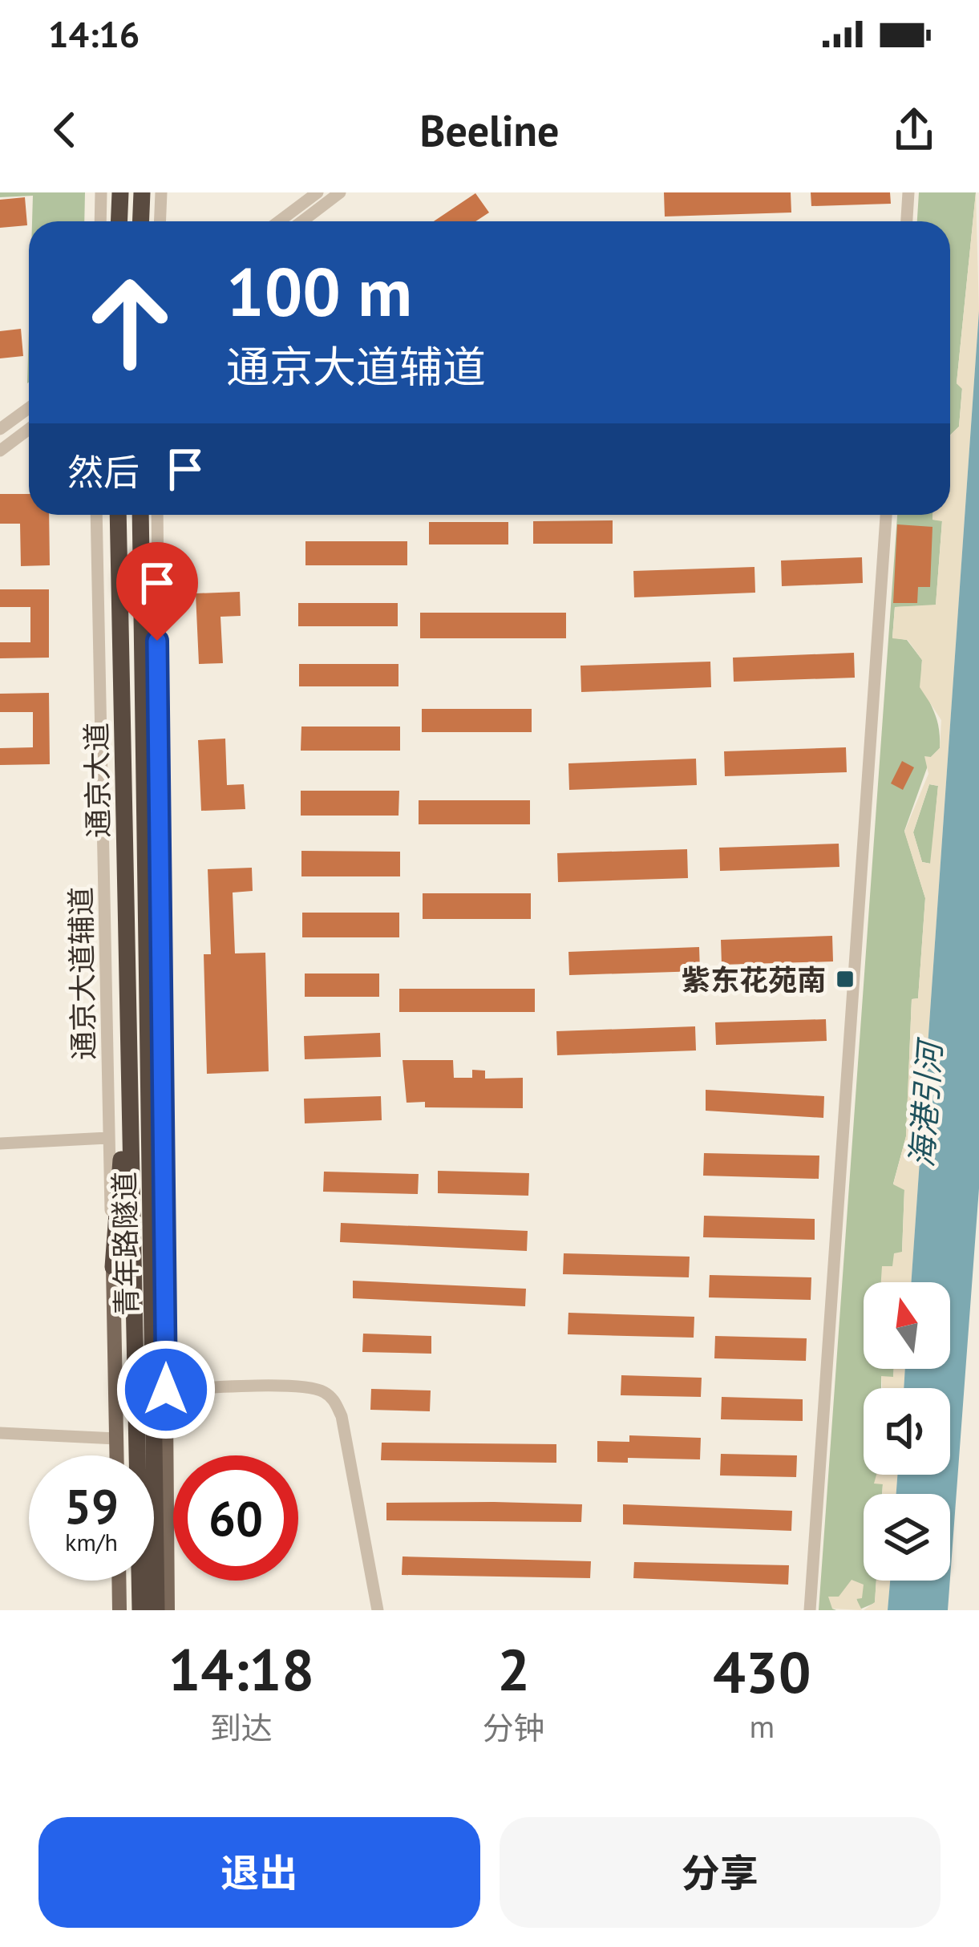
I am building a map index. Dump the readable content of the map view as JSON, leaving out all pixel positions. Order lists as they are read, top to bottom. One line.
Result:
{"streets":{"highway":["通京大道","青年路隧道"],"street":["通京大道辅道"]},"crossings":[["通京大道","青年路隧道"]],"water":["海港引河"],"places":{"transit":["紫东花苑南"]},"north":"top","page":{"status":"14:16","header":"Beeline","turn":["100 m","通京大道辅道"],"then":"然后","speed":"59 km/h","limit":"60","eta":["14:18","到达","2","分钟","430","m"],"buttons":["退出","分享"]}}
